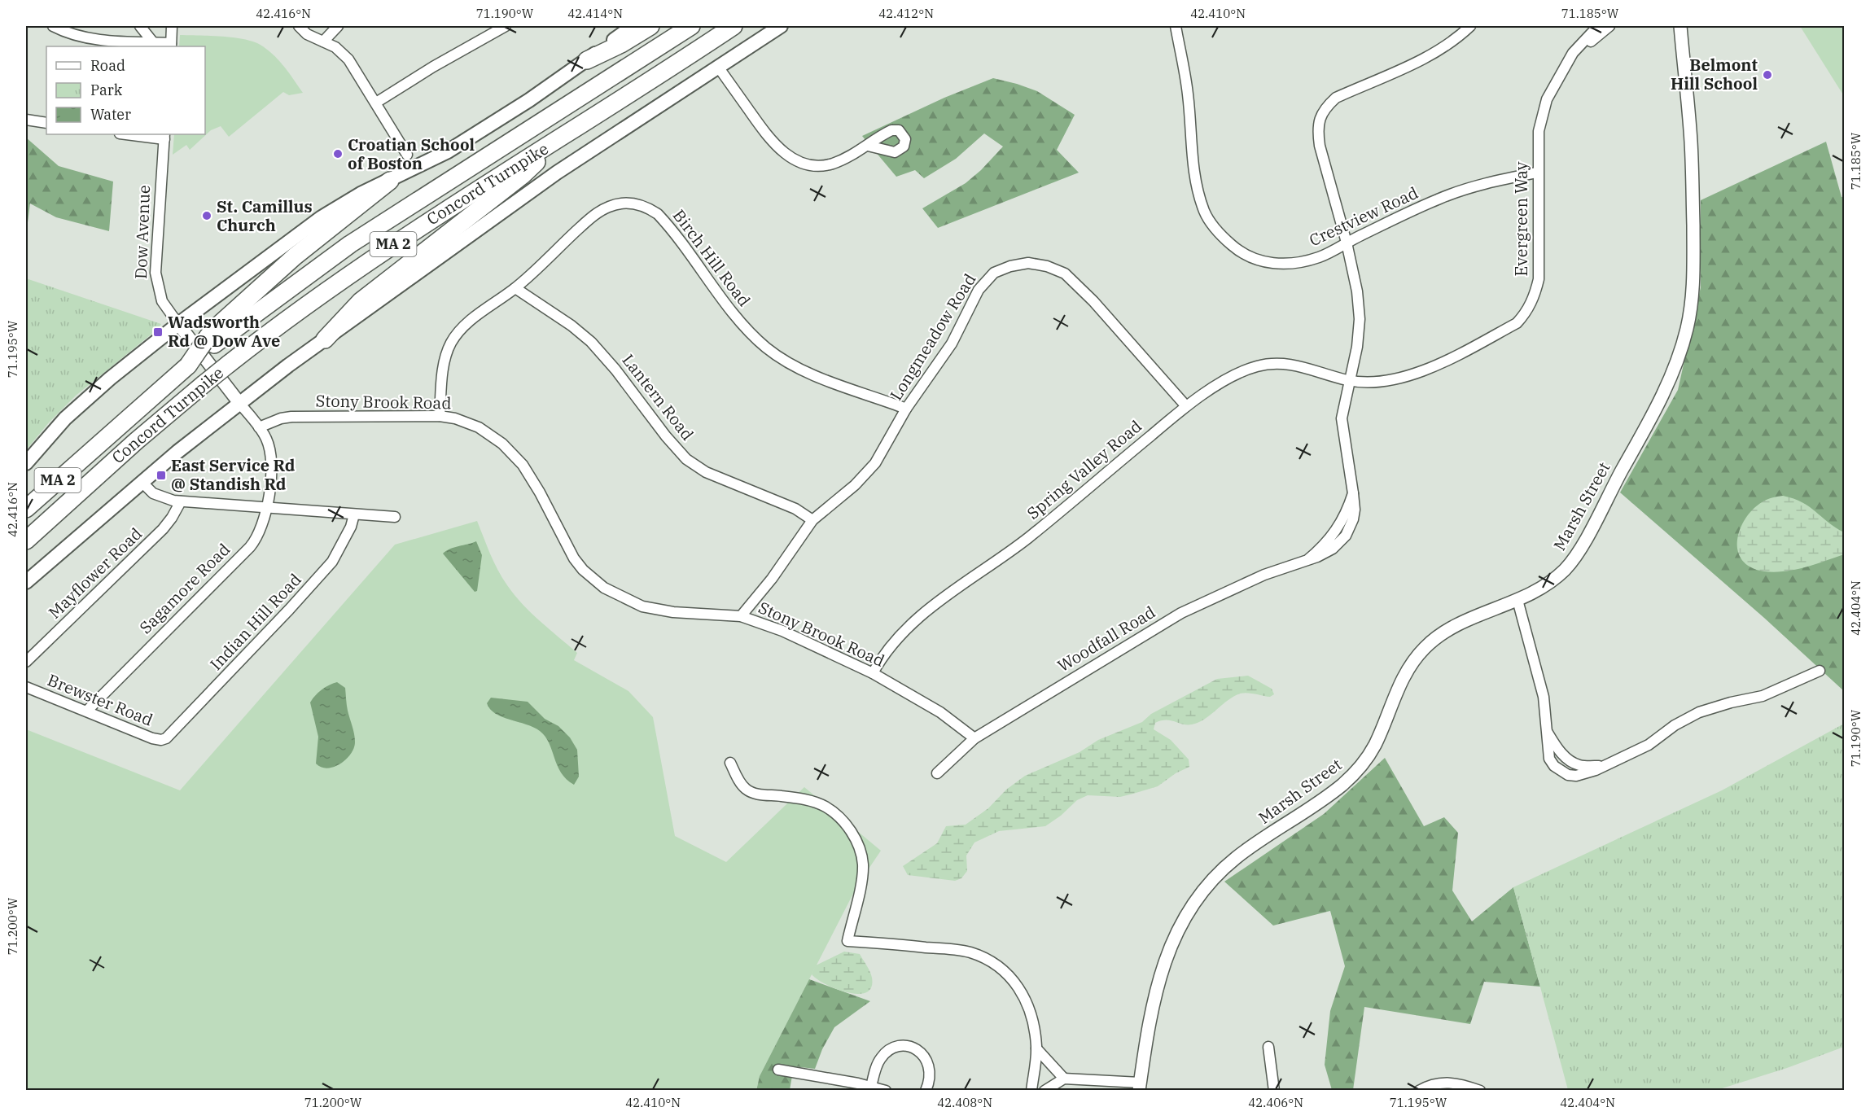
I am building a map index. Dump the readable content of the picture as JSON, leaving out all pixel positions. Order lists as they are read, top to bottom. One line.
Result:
{"streets":{"highway":["Concord Turnpike","MA 2"],"street":["Crestview Road","Evergreen Way","Dow Avenue","Birch Hill Road","Longmeadow Road","Lantern Road","Stony Brook Road","Spring Valley Road","Marsh Street","Mayflower Road","Sagamore Road","Indian Hill Road","Woodfall Road","Brewster Road"]},"crossings":[["Concord Turnpike","Dow Avenue"],["Crestview Road","Evergreen Way"],["Crestview Road","Woodfall Road"],["Evergreen Way","Spring Valley Road"],["Evergreen Way","Woodfall Road"],["Dow Avenue","Stony Brook Road"],["Dow Avenue","Sagamore Road"],["Birch Hill Road","Longmeadow Road"],["Birch Hill Road","Lantern Road"],["Birch Hill Road","Stony Brook Road"],["Longmeadow Road","Lantern Road"],["Longmeadow Road","Stony Brook Road"],["Longmeadow Road","Spring Valley Road"],["Stony Brook Road","Spring Valley Road"],["Stony Brook Road","Woodfall Road"],["Spring Valley Road","Woodfall Road"],["Sagamore Road","Brewster Road"],["Indian Hill Road","Brewster Road"]],"places":{"other":["Belmont Hill School","Croatian School of Boston","St. Camillus Church"],"transit":["Wadsworth Rd @ Dow Ave","East Service Rd @ Standish Rd"]},"legend":["Road","Park","Water"],"coordinates":["42.416°N","71.190°W","42.414°N","42.412°N","42.410°N","71.185°W","71.195°W","42.404°N","71.200°W","42.408°N","42.406°N"]}
